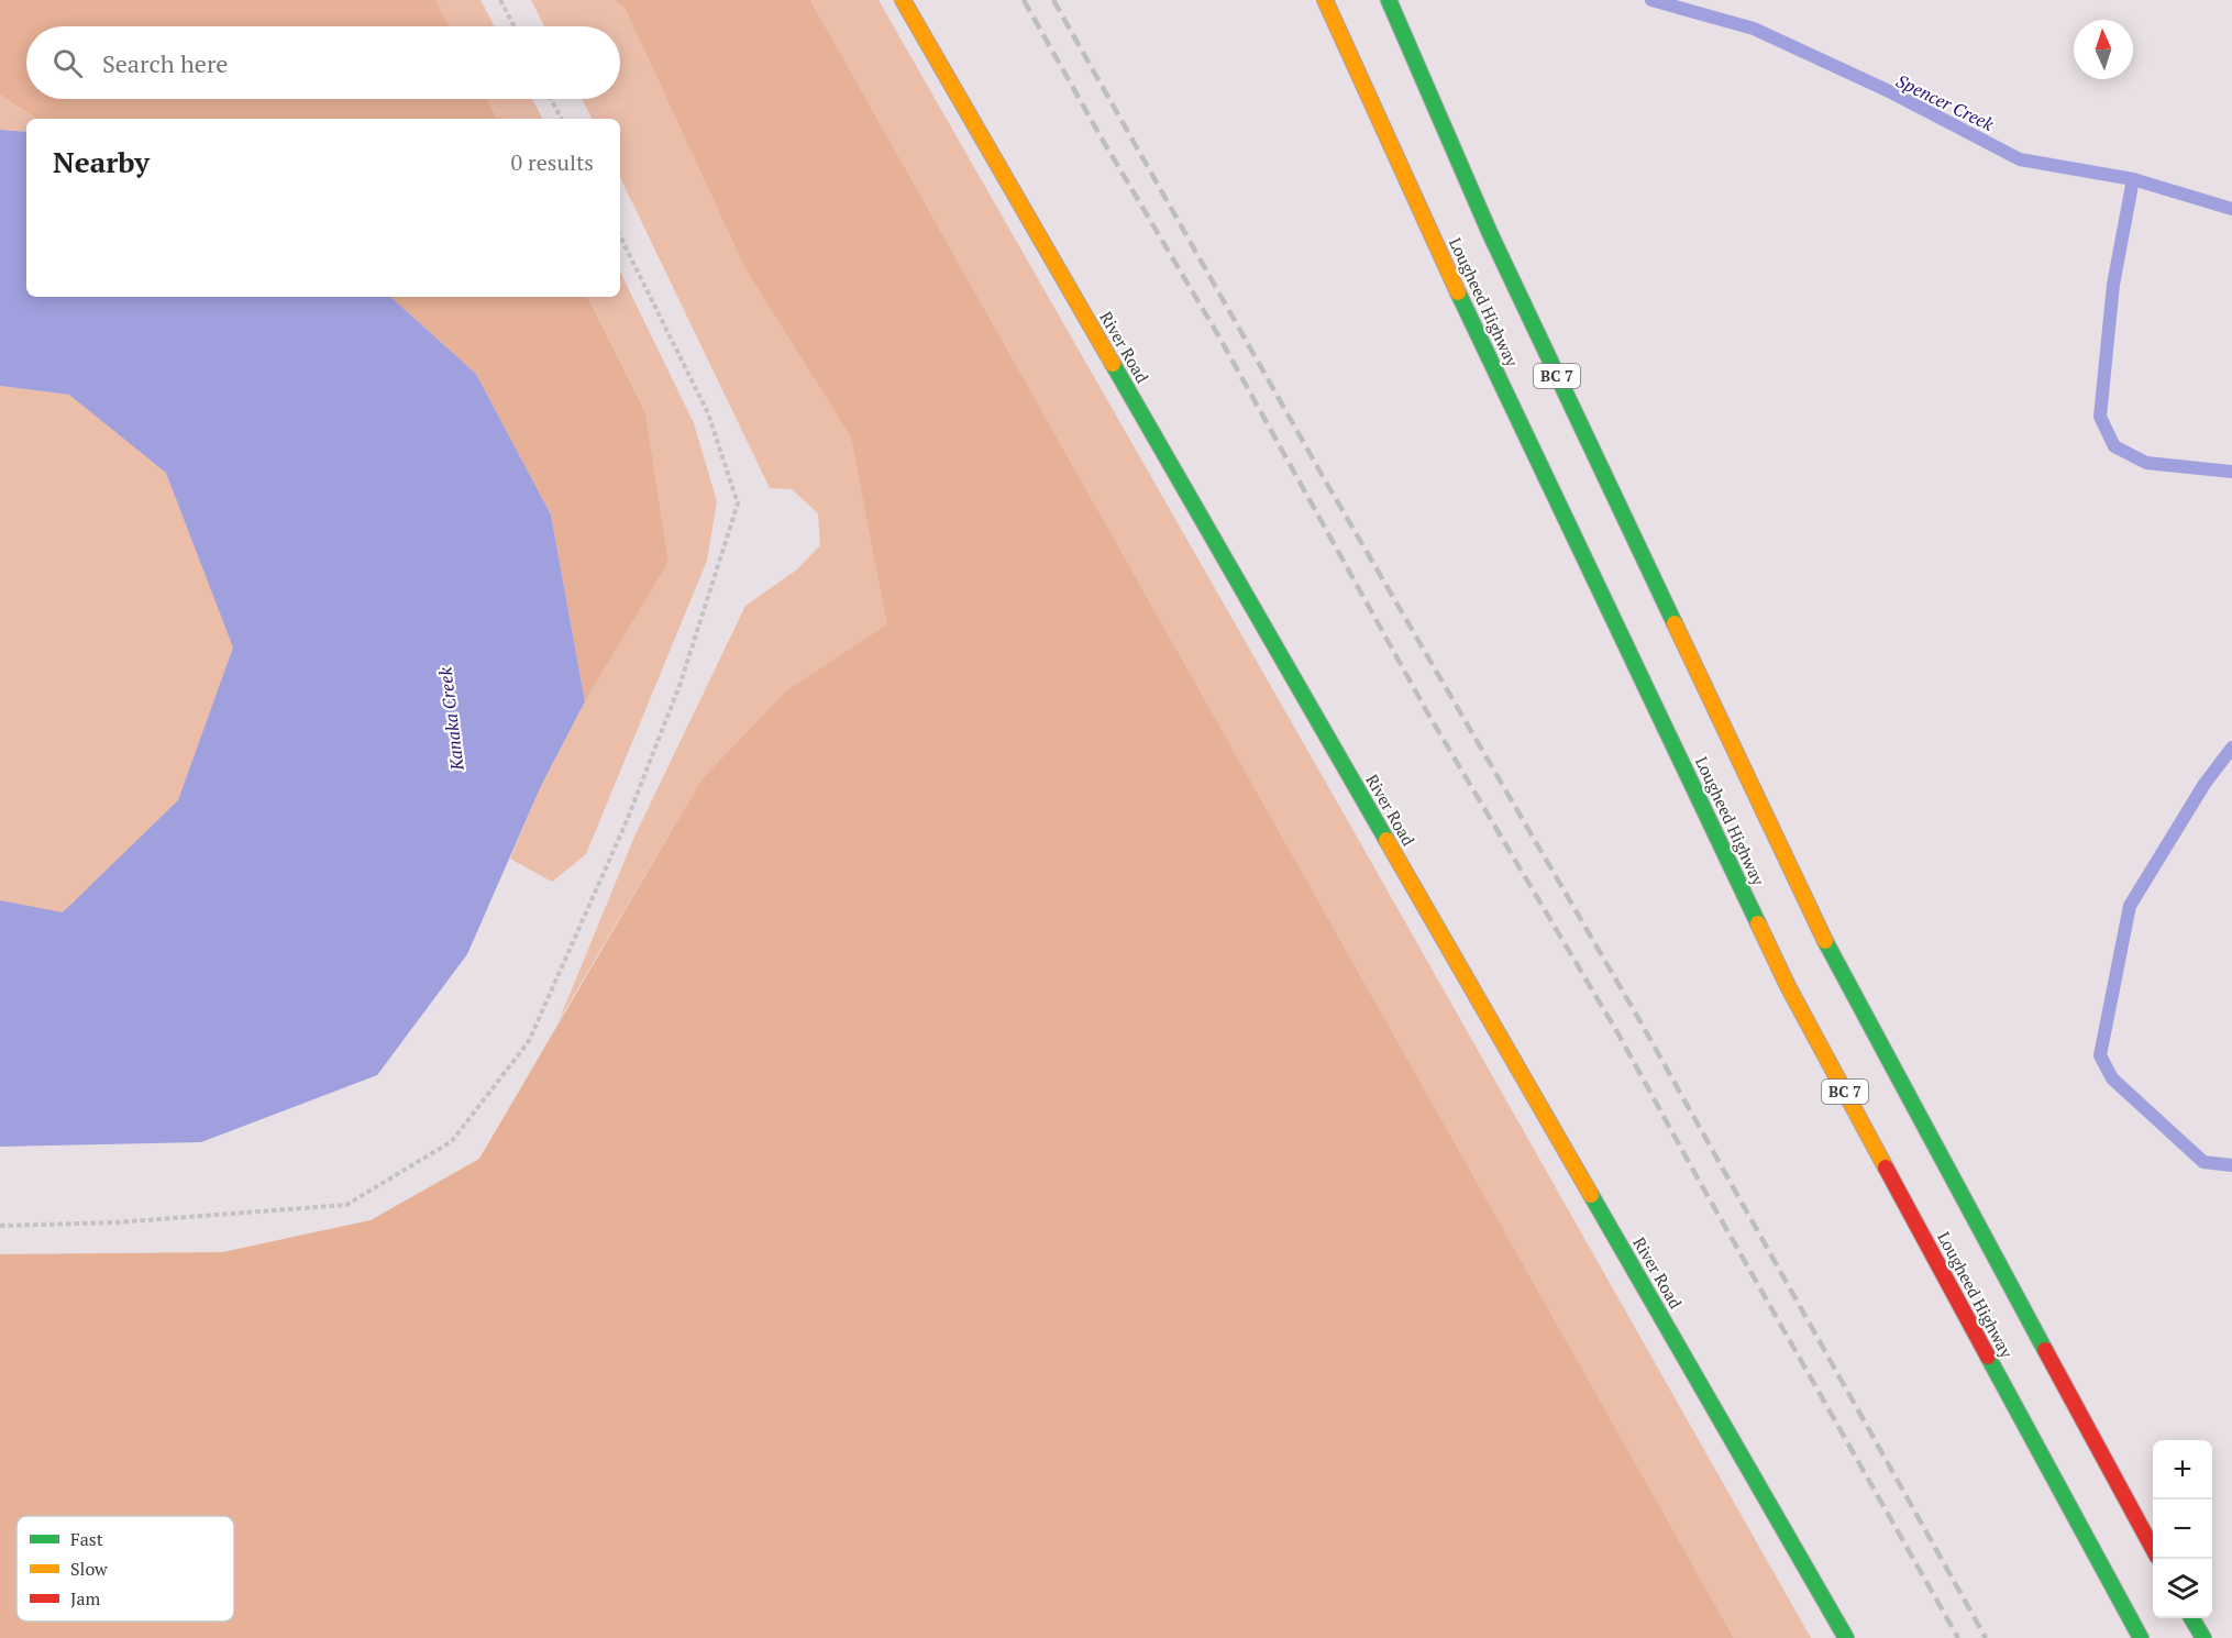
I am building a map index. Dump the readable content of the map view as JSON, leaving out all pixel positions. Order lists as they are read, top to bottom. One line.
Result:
{"streets":{"main road":["Lougheed Highway","River Road","BC 7"]},"water":["Spencer Creek","Kanaka Creek"],"legend":["Fast","Slow","Jam"],"north":"top","page":{"search":"Search here","heading":["Nearby","0 results"],"map_buttons":["+","−"]}}
